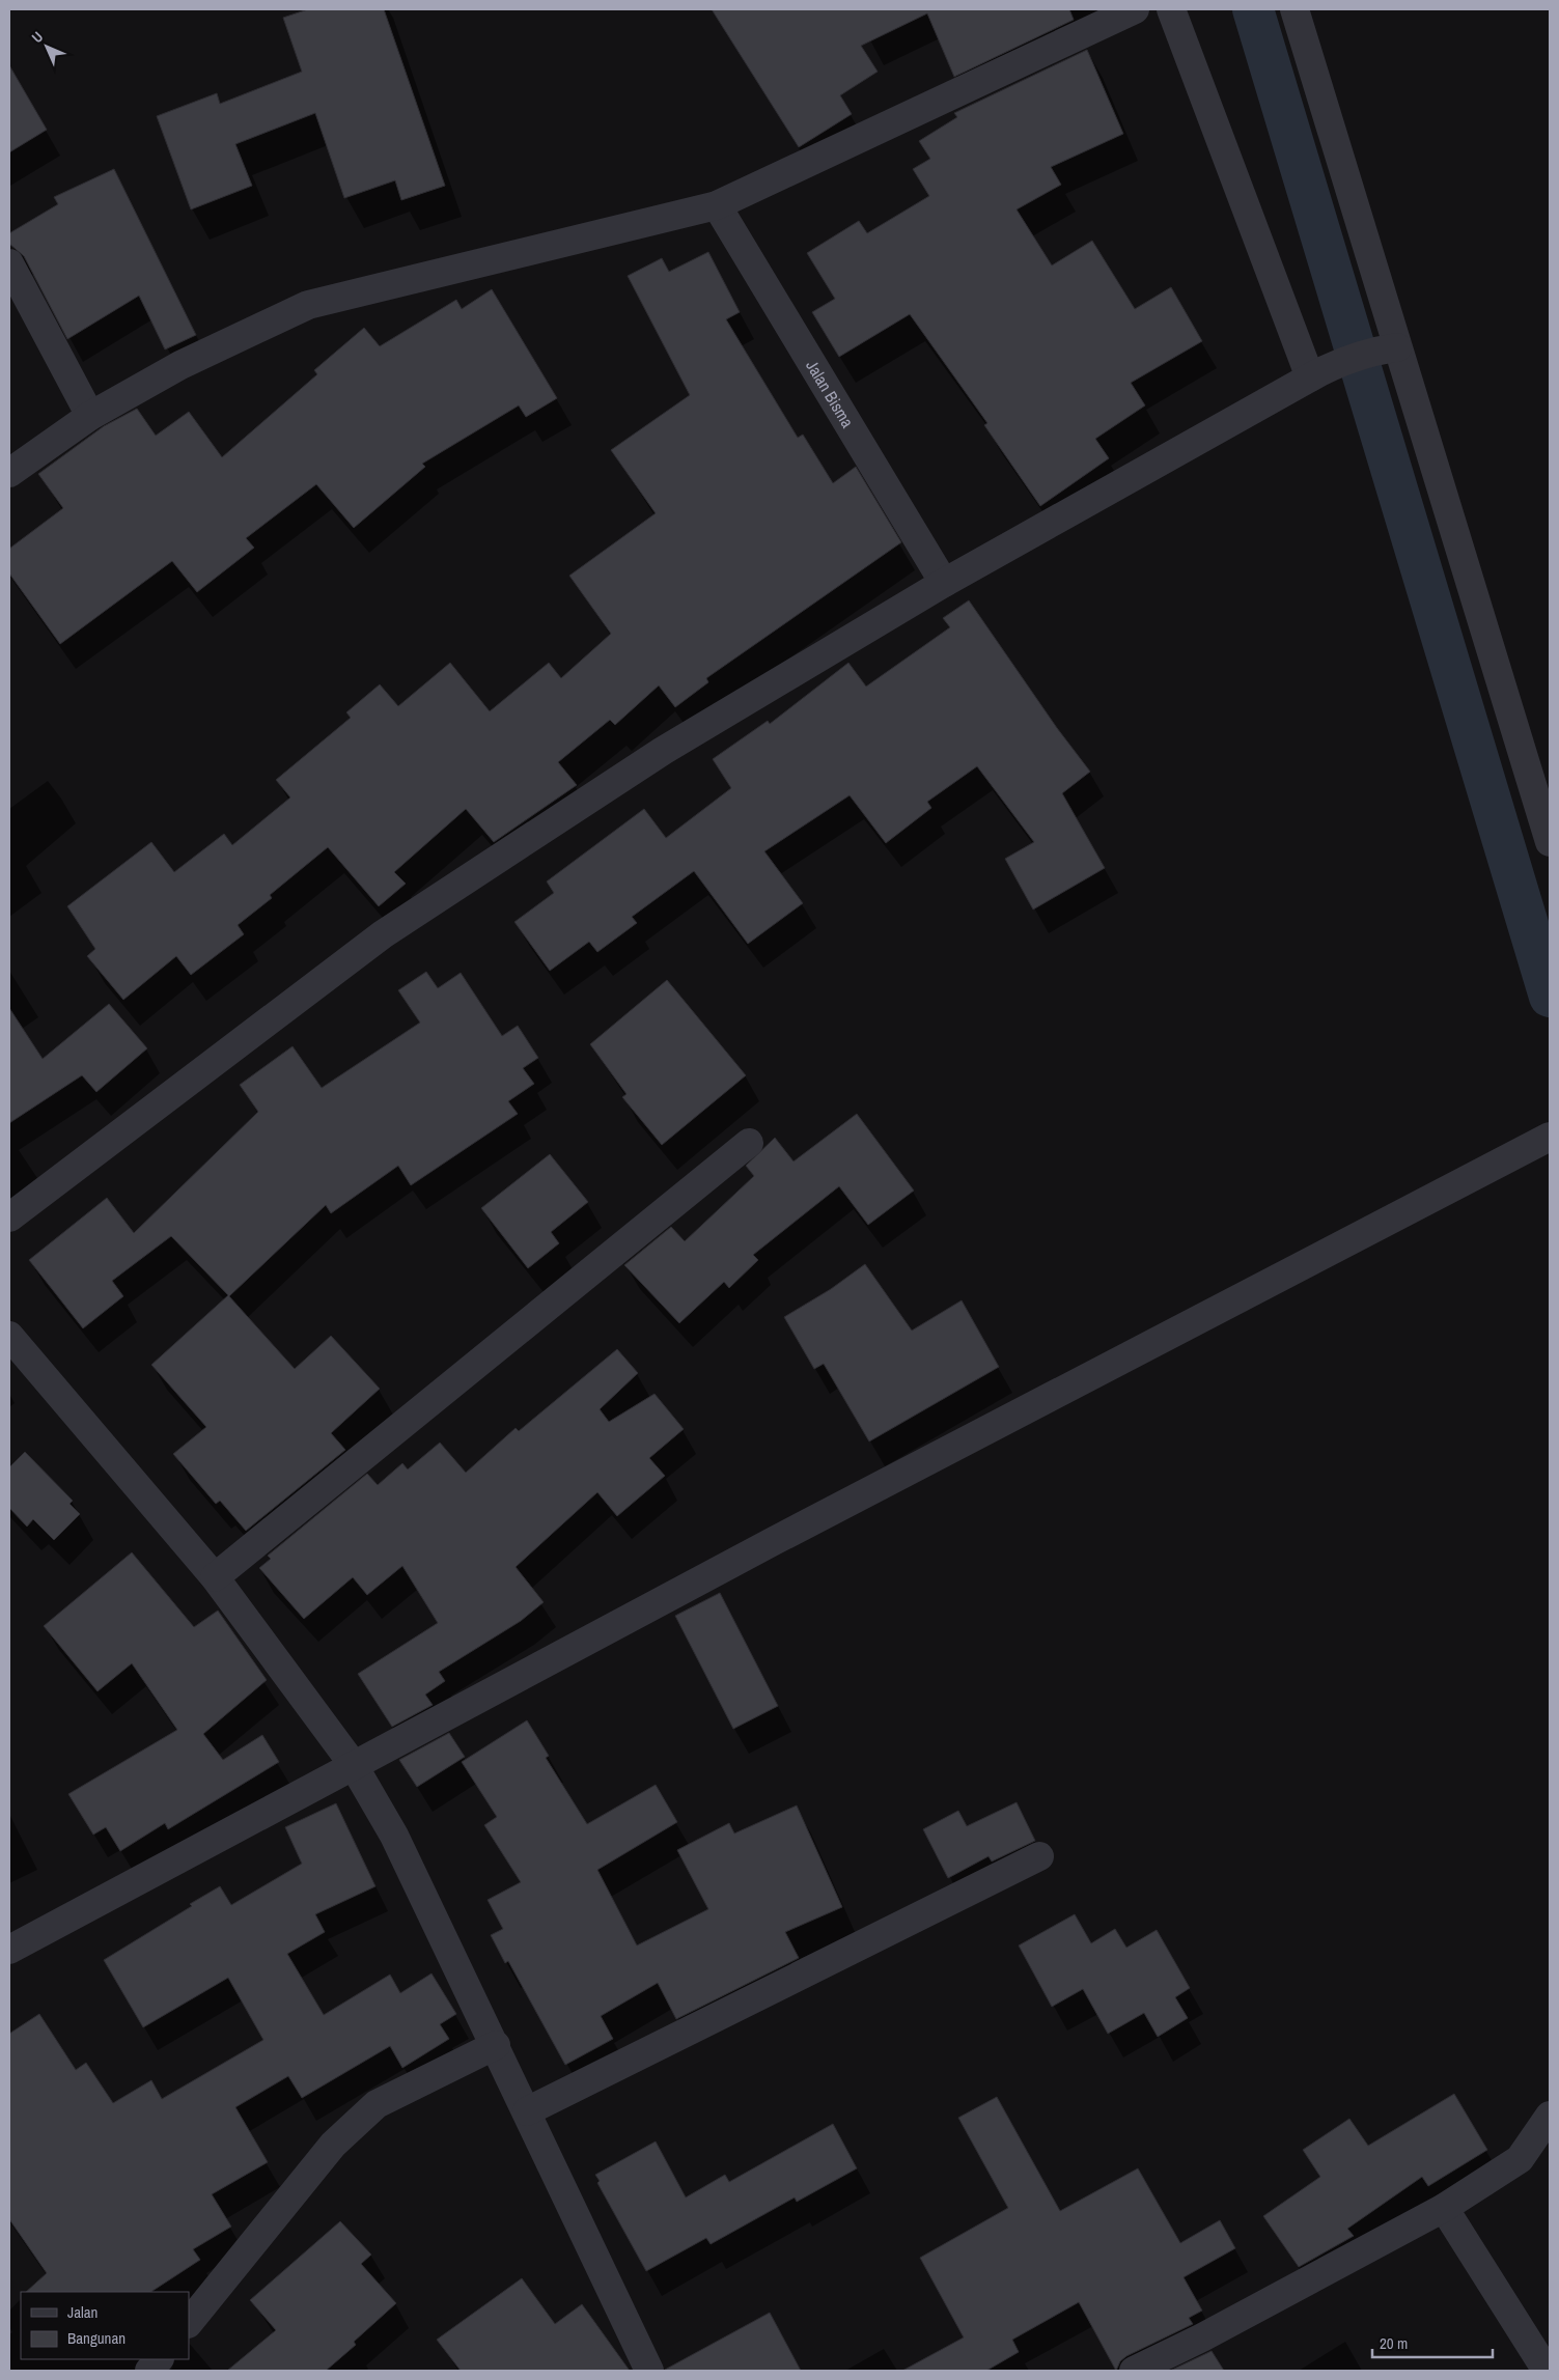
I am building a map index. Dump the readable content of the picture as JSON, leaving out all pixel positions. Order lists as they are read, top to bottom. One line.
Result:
{"streets":{"street":["Jalan Bisma"]},"legend":["Jalan","Bangunan"],"scale_bar":"20 m","north":"top left"}
